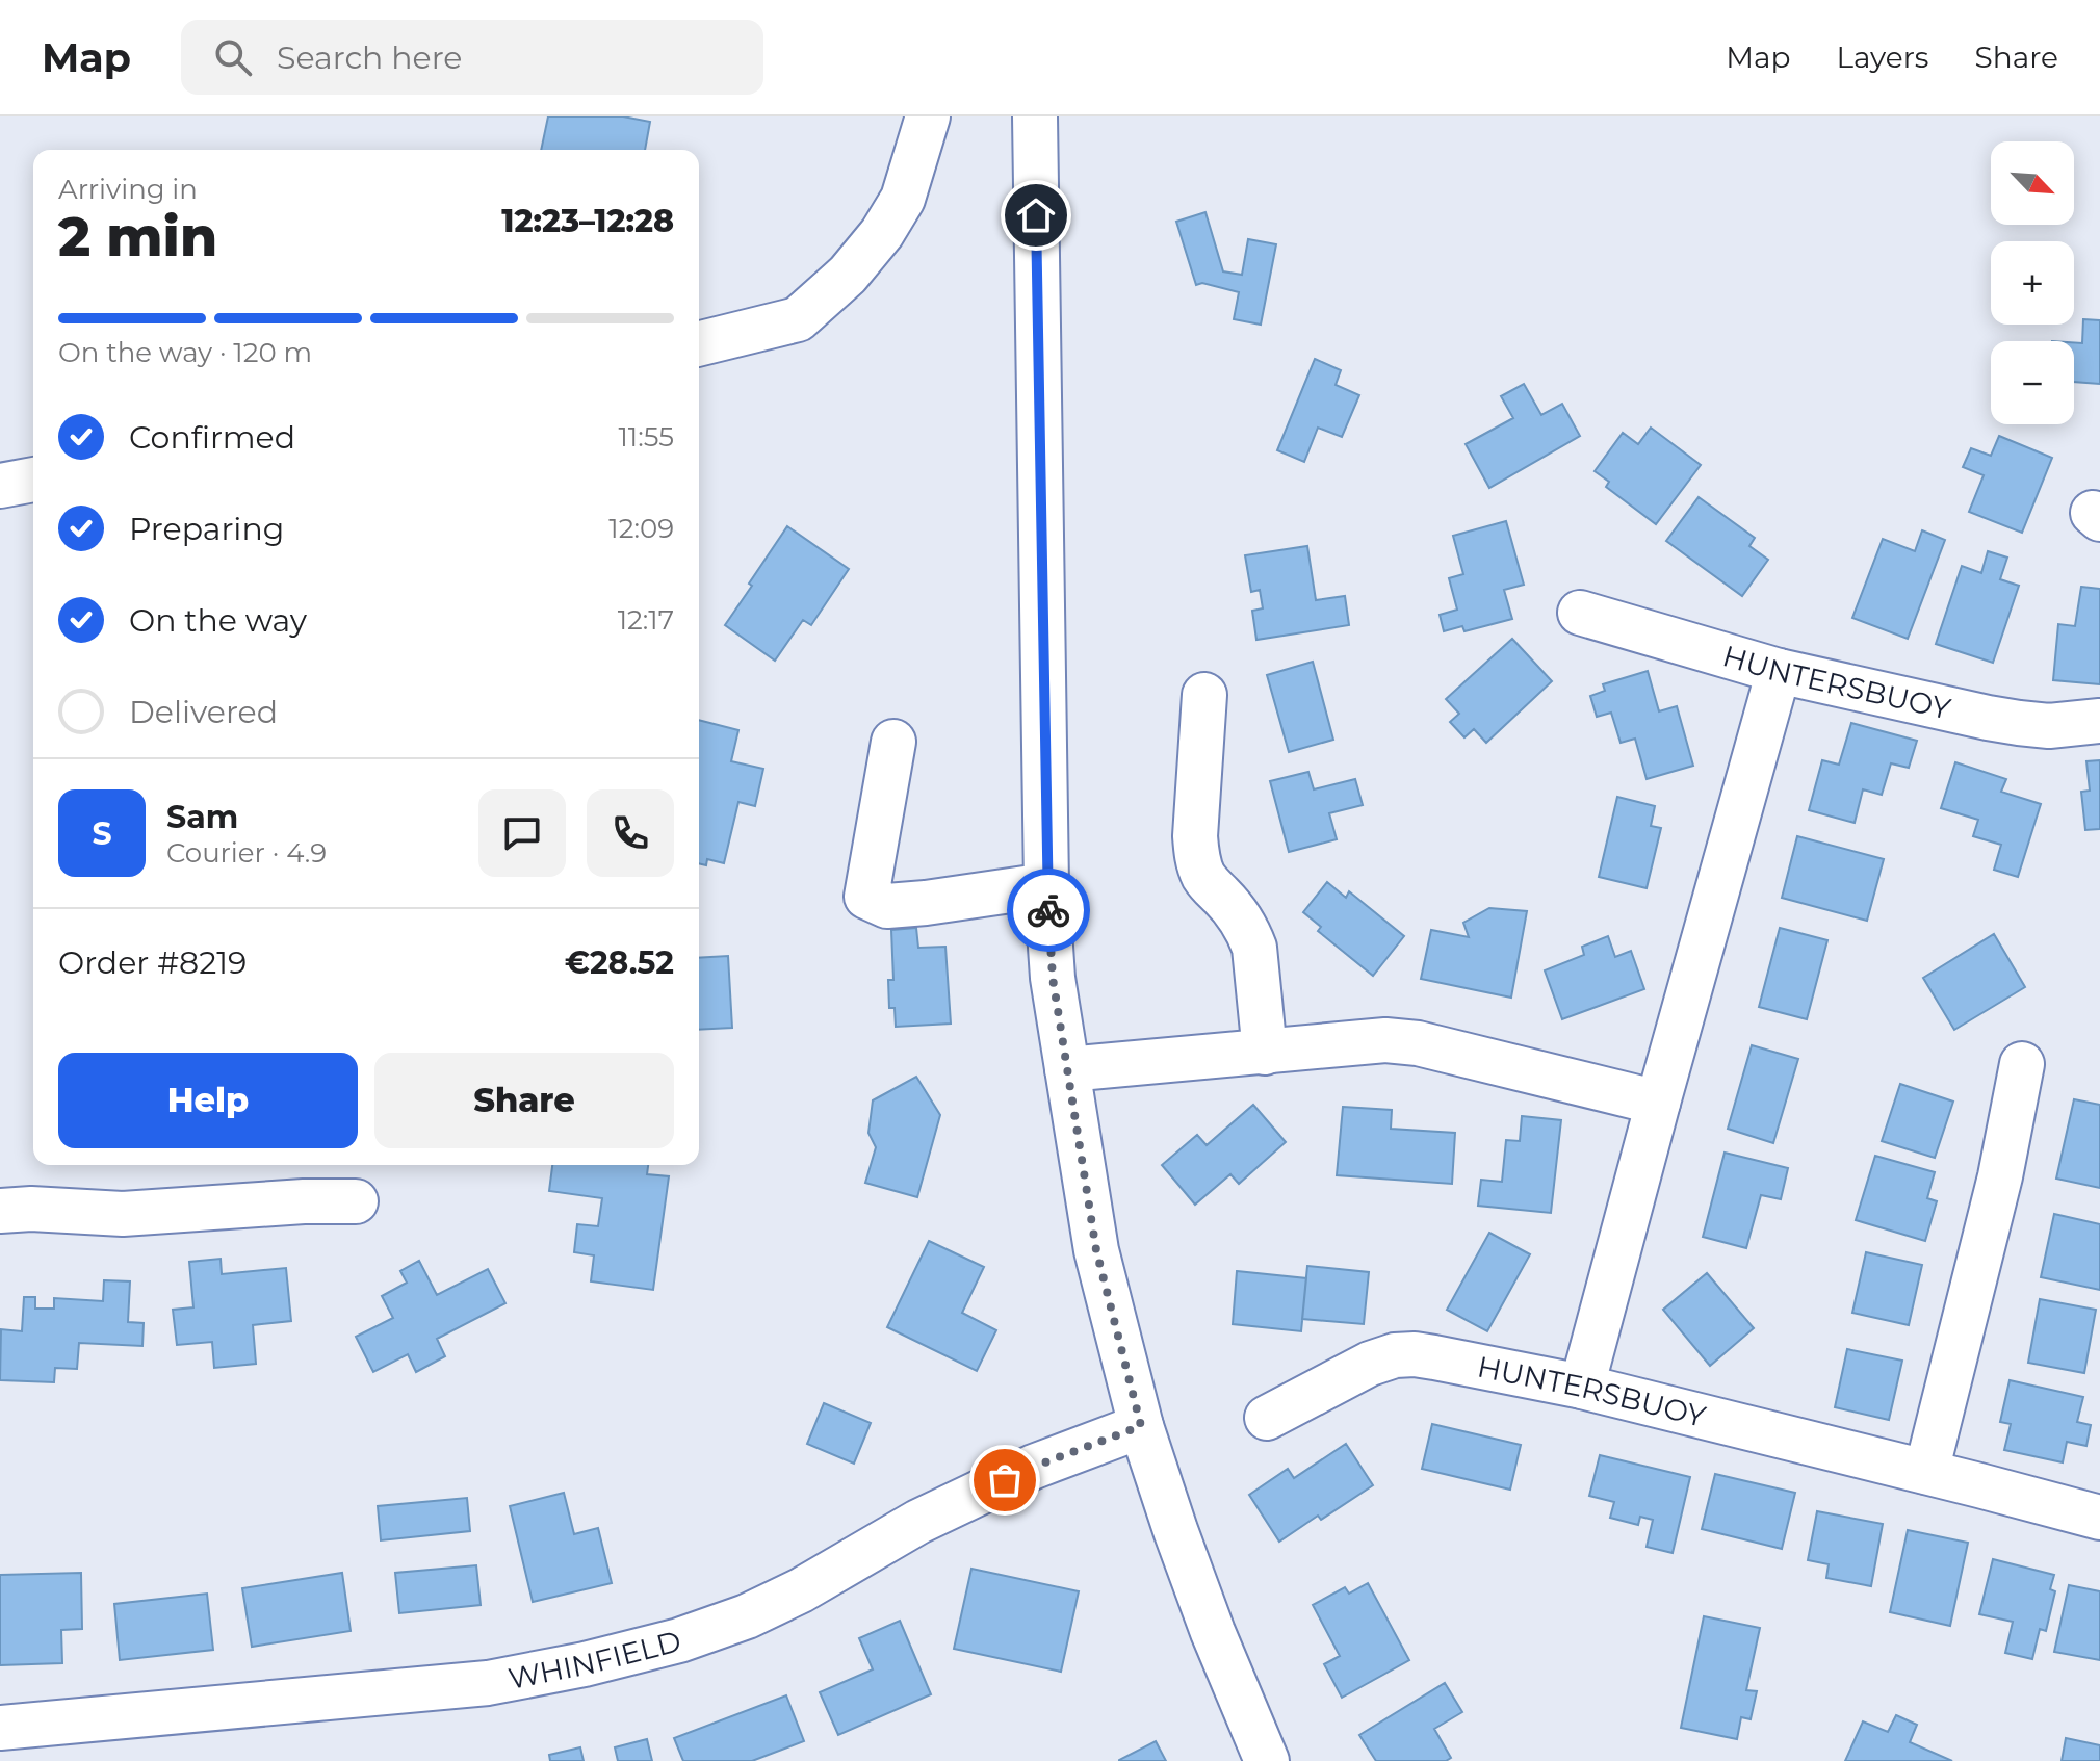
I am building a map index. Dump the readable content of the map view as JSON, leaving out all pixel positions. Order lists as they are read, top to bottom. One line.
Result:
{"streets":{"street":["HUNTERSBUOY","WHINFIELD"]},"north":"bottom right","page":{"header":"Map","search":"Search here","nav":["Map","Layers","Share"],"map_buttons":["+","−"],"heading":["2 min","Arriving in","12:23–12:28"],"panel":["Sam","Courier · 4.9","Order #8219","€28.52"],"bar":"On the way · 120 m","list":[["Confirmed","11:55"],["Preparing","12:09"],["On the way","12:17"],"Delivered"],"round":"S","buttons":["Help","Share"]}}
